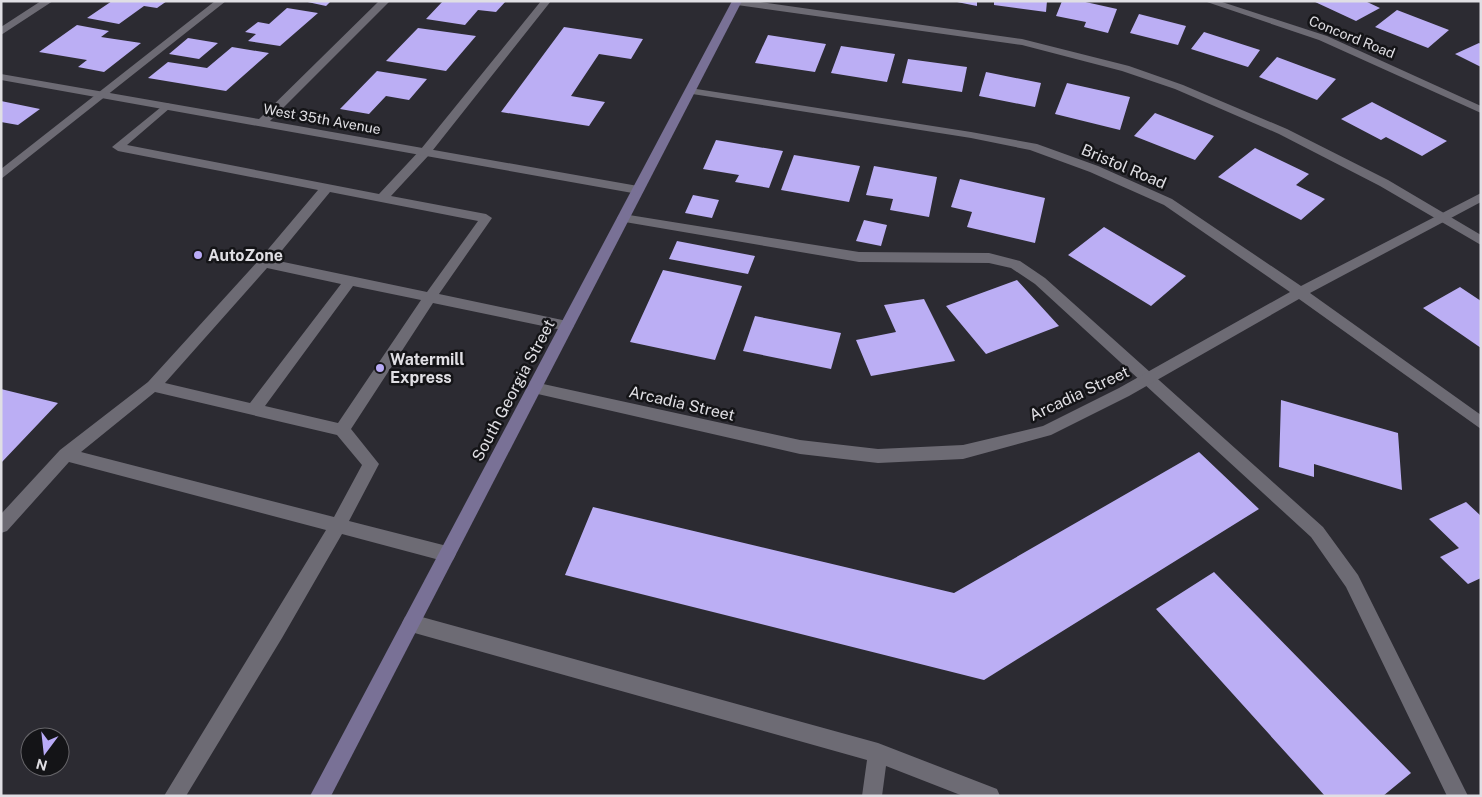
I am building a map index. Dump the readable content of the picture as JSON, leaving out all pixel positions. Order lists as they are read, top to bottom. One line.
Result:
{"streets":{"main road":["South Georgia Street"],"street":["Concord Road","West 35th Avenue","Bristol Road","Arcadia Street"]},"crossings":[["West 35th Avenue","South Georgia Street"],["Bristol Road","South Georgia Street"],["Bristol Road","Arcadia Street"],["South Georgia Street","Arcadia Street"]],"places":["AutoZone","Watermill Express"],"north":"bottom"}
